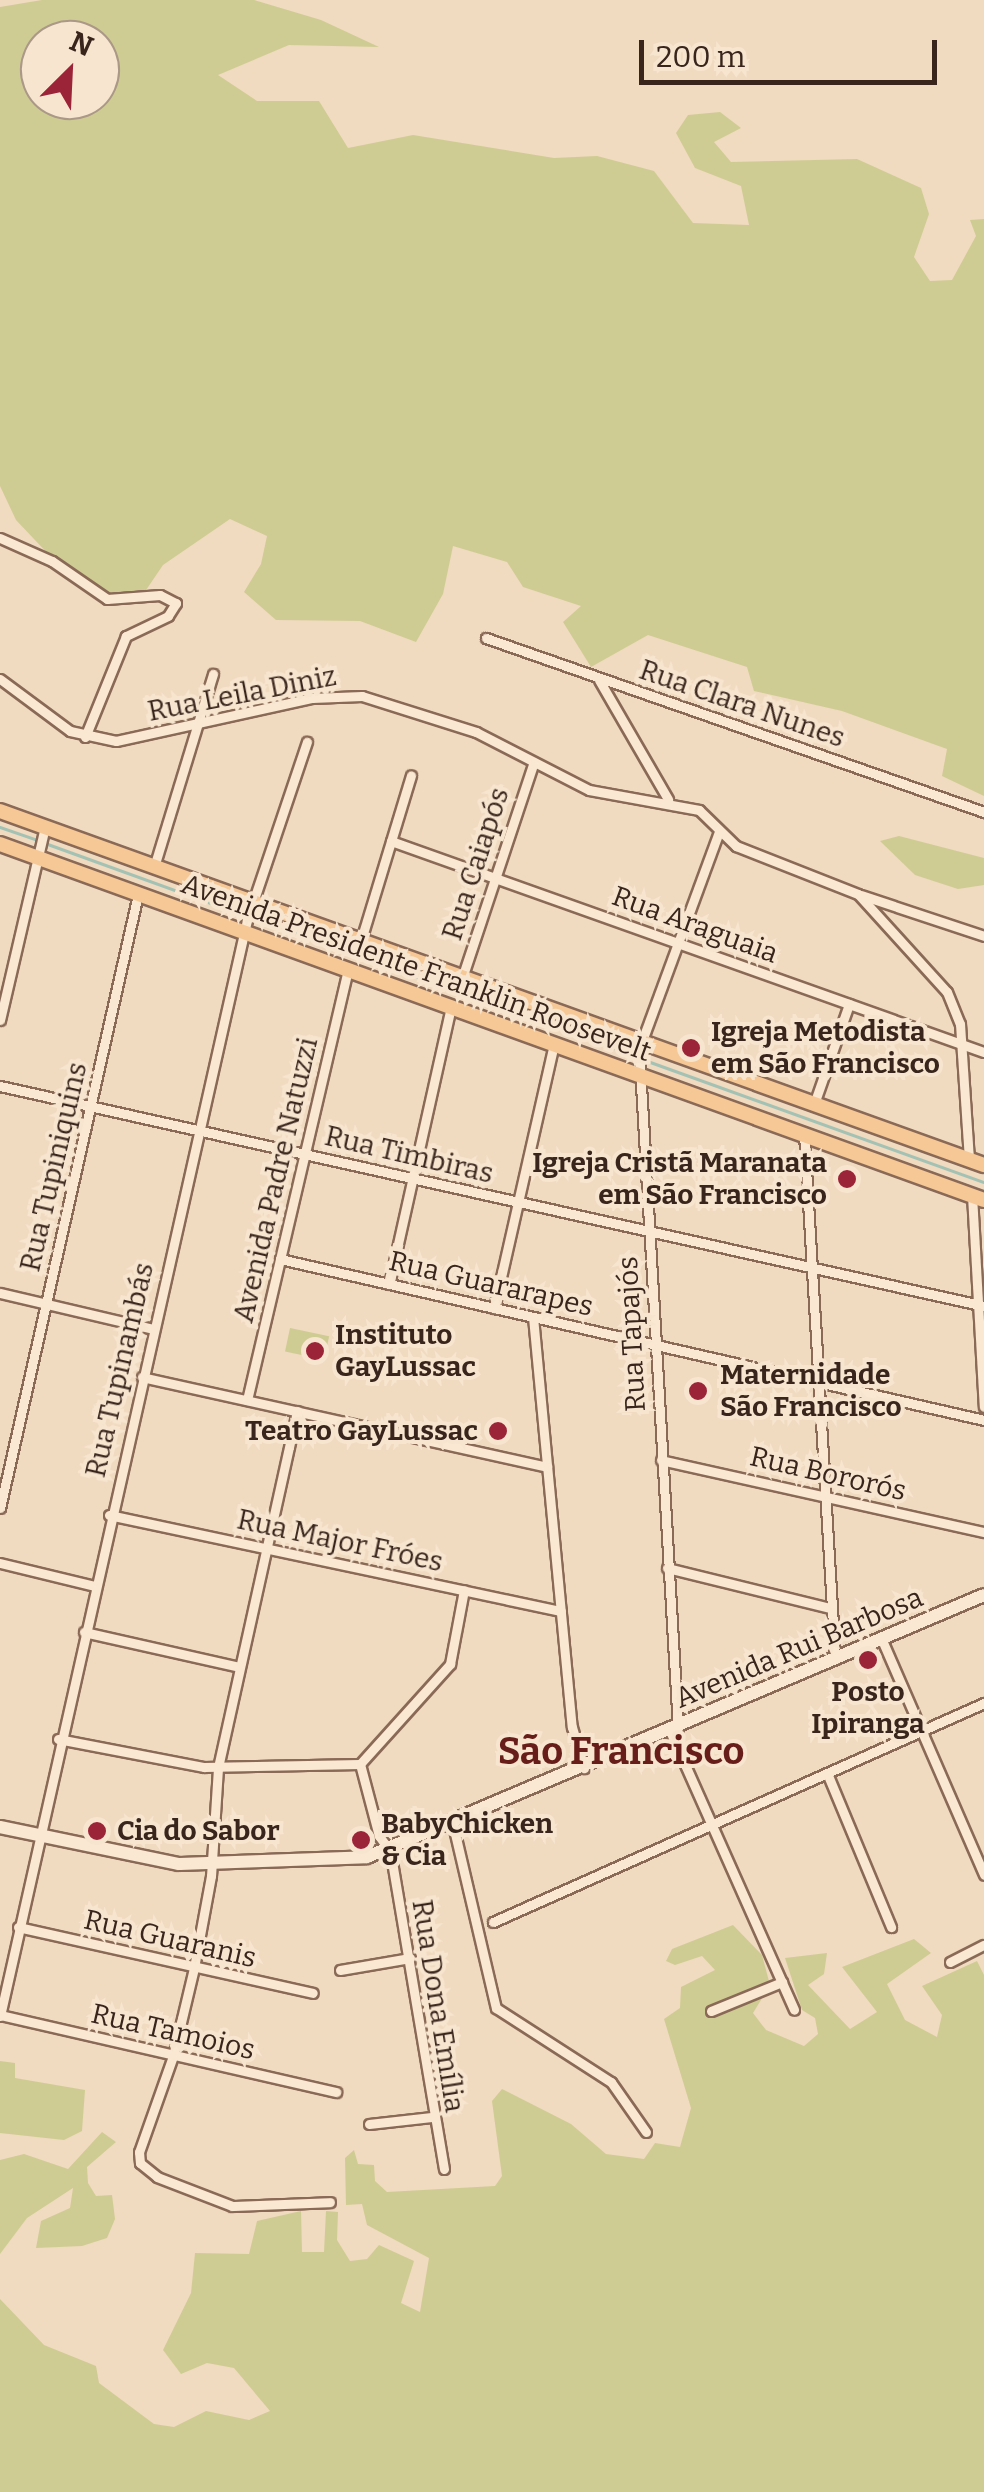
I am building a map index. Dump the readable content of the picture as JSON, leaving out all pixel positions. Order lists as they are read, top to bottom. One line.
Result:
{"streets":{"main road":["Avenida Presidente Franklin Roosevelt","Avenida Rui Barbosa"],"street":["Rua Leila Diniz","Rua Clara Nunes","Rua Caiapós","Rua Araguaia","Rua Timbiras","Rua Tupiniquins","Avenida Padre Natuzzi","Rua Guararapes","Rua Tapajós","Rua Tupinambás","Rua Bororós","Rua Major Fróes","Rua Guaranis","Rua Dona Emília","Rua Tamoios"]},"crossings":[["Rua Leila Diniz","Rua Caiapós"],["Rua Leila Diniz","Rua Tapajós"],["Rua Caiapós","Rua Araguaia"],["Rua Caiapós","Avenida Presidente Franklin Roosevelt"],["Rua Araguaia","Rua Tapajós"],["Avenida Presidente Franklin Roosevelt","Rua Tupiniquins"],["Avenida Presidente Franklin Roosevelt","Avenida Padre Natuzzi"],["Avenida Presidente Franklin Roosevelt","Rua Tapajós"],["Avenida Presidente Franklin Roosevelt","Rua Tupinambás"],["Rua Timbiras","Rua Tupiniquins"],["Rua Timbiras","Avenida Padre Natuzzi"],["Rua Timbiras","Rua Tapajós"],["Rua Timbiras","Rua Tupinambás"],["Avenida Padre Natuzzi","Rua Guararapes"],["Rua Guararapes","Rua Tapajós"],["Rua Tapajós","Rua Bororós"],["Rua Tapajós","Avenida Rui Barbosa"],["Rua Tupinambás","Rua Major Fróes"],["Rua Tupinambás","Avenida Rui Barbosa"],["Rua Tupinambás","Rua Guaranis"],["Rua Tupinambás","Rua Tamoios"],["Avenida Rui Barbosa","Rua Dona Emília"]],"districts":["São Francisco"],"places":["Igreja Metodista em São Francisco","Igreja Cristã Maranata em São Francisco","Instituto GayLussac","Maternidade São Francisco","Teatro GayLussac","Posto Ipiranga","Cia do Sabor","BabyChicken & Cia"],"scale_bar":"200 m","north":"top right"}
